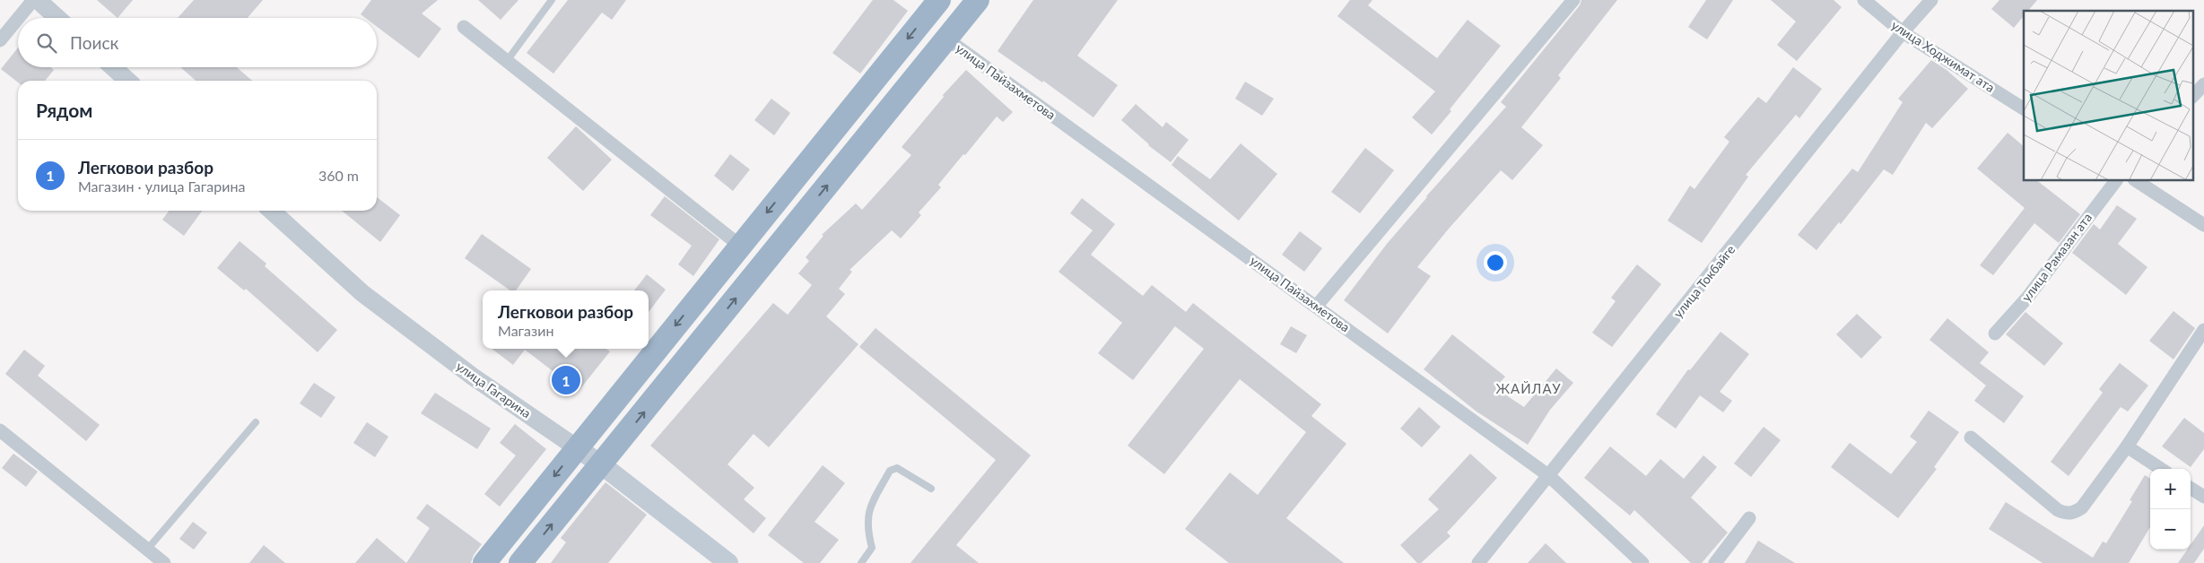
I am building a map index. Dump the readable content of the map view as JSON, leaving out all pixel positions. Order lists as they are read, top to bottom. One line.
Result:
{"streets":{"main road":["улица Гагарина"],"street":["улица Ходжимат ата","улица Пайзахметова","улица Рамазан ата","улица Токбайге"]},"crossings":[["улица Ходжимат ата","улица Токбайге"],["улица Пайзахметова","улица Токбайге"]],"districts":["ЖАЙЛАУ"],"page":{"search":"Поиск","heading":"Рядом","list":[{"mark":"1","name":"Легковои разбор","note":"Магазин · улица Гагарина","value":"360 m"}],"popup":["Легковои разбор","Магазин"],"pins":"1","map_buttons":["+","−"]}}
